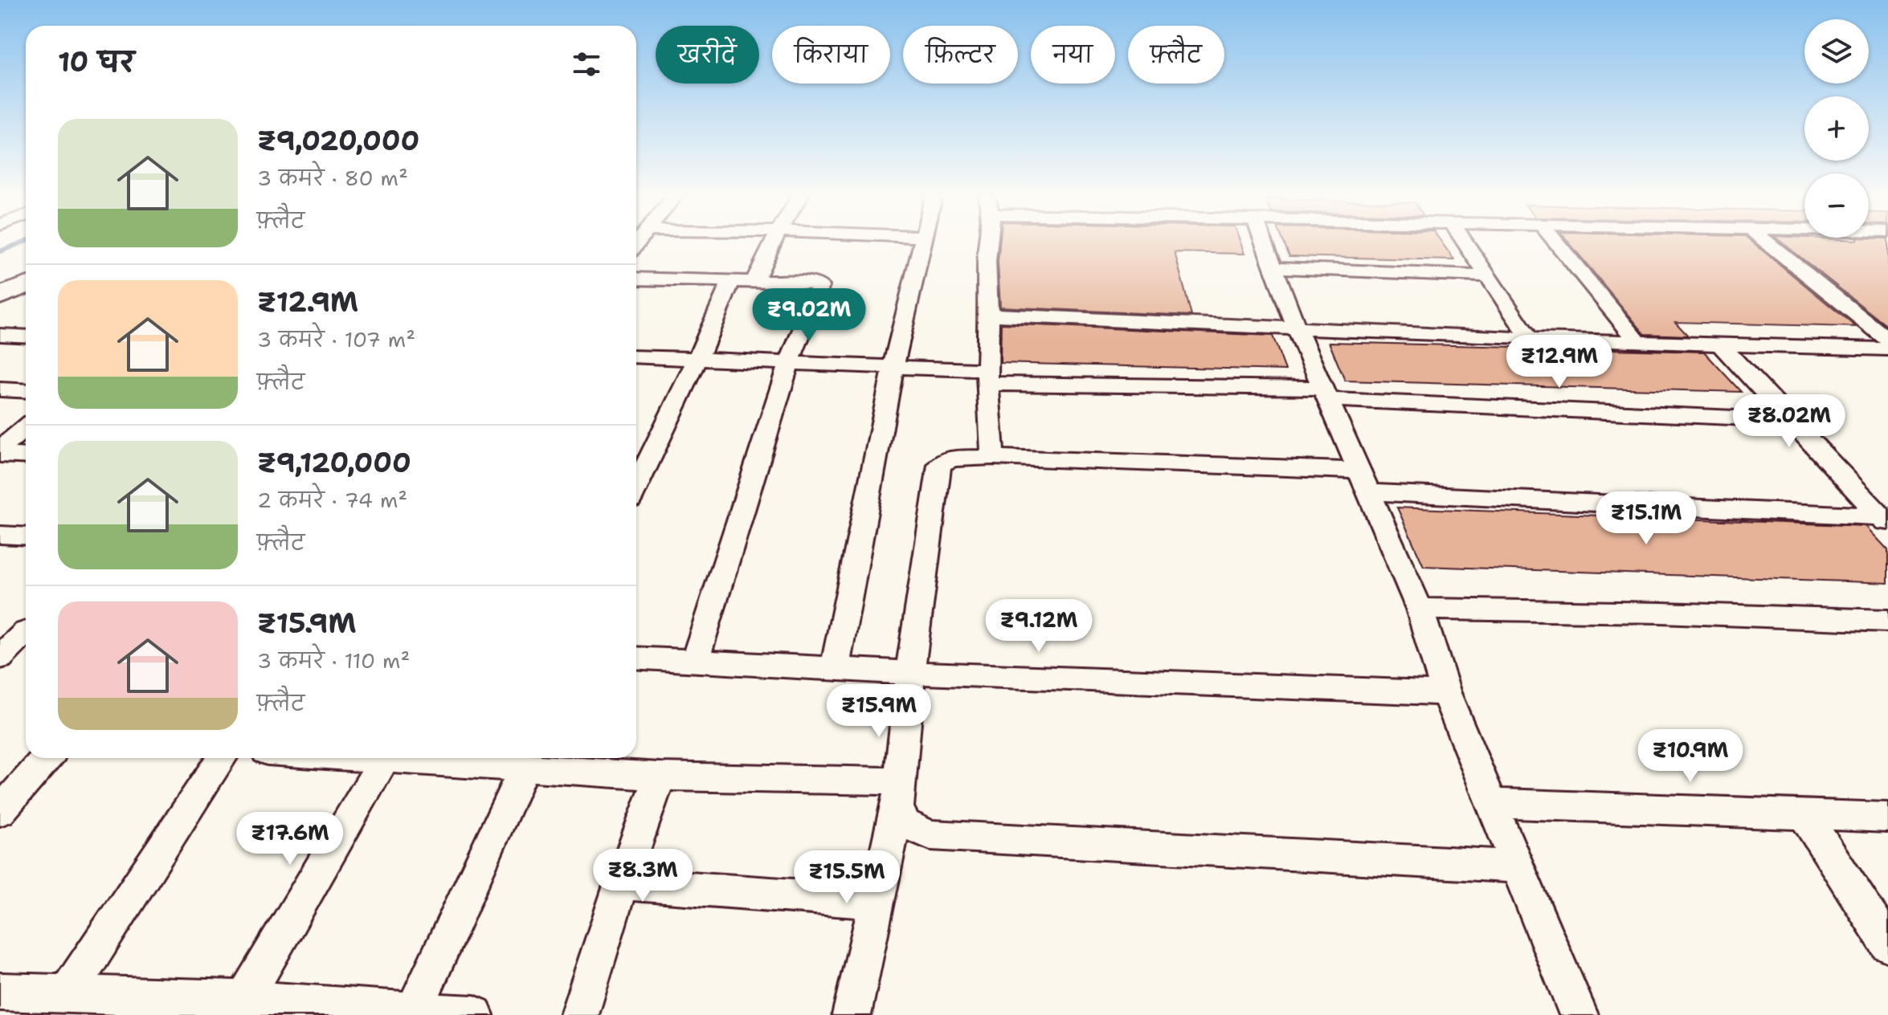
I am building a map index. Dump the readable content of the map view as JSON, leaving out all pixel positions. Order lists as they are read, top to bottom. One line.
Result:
{"page":{"map_buttons":["+","−"],"chip":["खरीदें","किराया","फ़िल्टर","नया","फ़्लैट"],"heading":"10 घर","list":[{"name":"₹9,020,000","note":"3 कमरे · 80 m² · फ़्लैट"},{"name":"₹12.9M","note":"3 कमरे · 107 m² · फ़्लैट"},{"name":"₹9,120,000","note":"2 कमरे · 74 m² · फ़्लैट"},{"name":"₹15.9M","note":"3 कमरे · 110 m² · फ़्लैट"}],"price":["₹9.02M","₹12.9M","₹8.02M","₹15.1M","₹9.12M","₹15.9M","₹10.9M","₹17.6M","₹8.3M","₹15.5M"]}}
